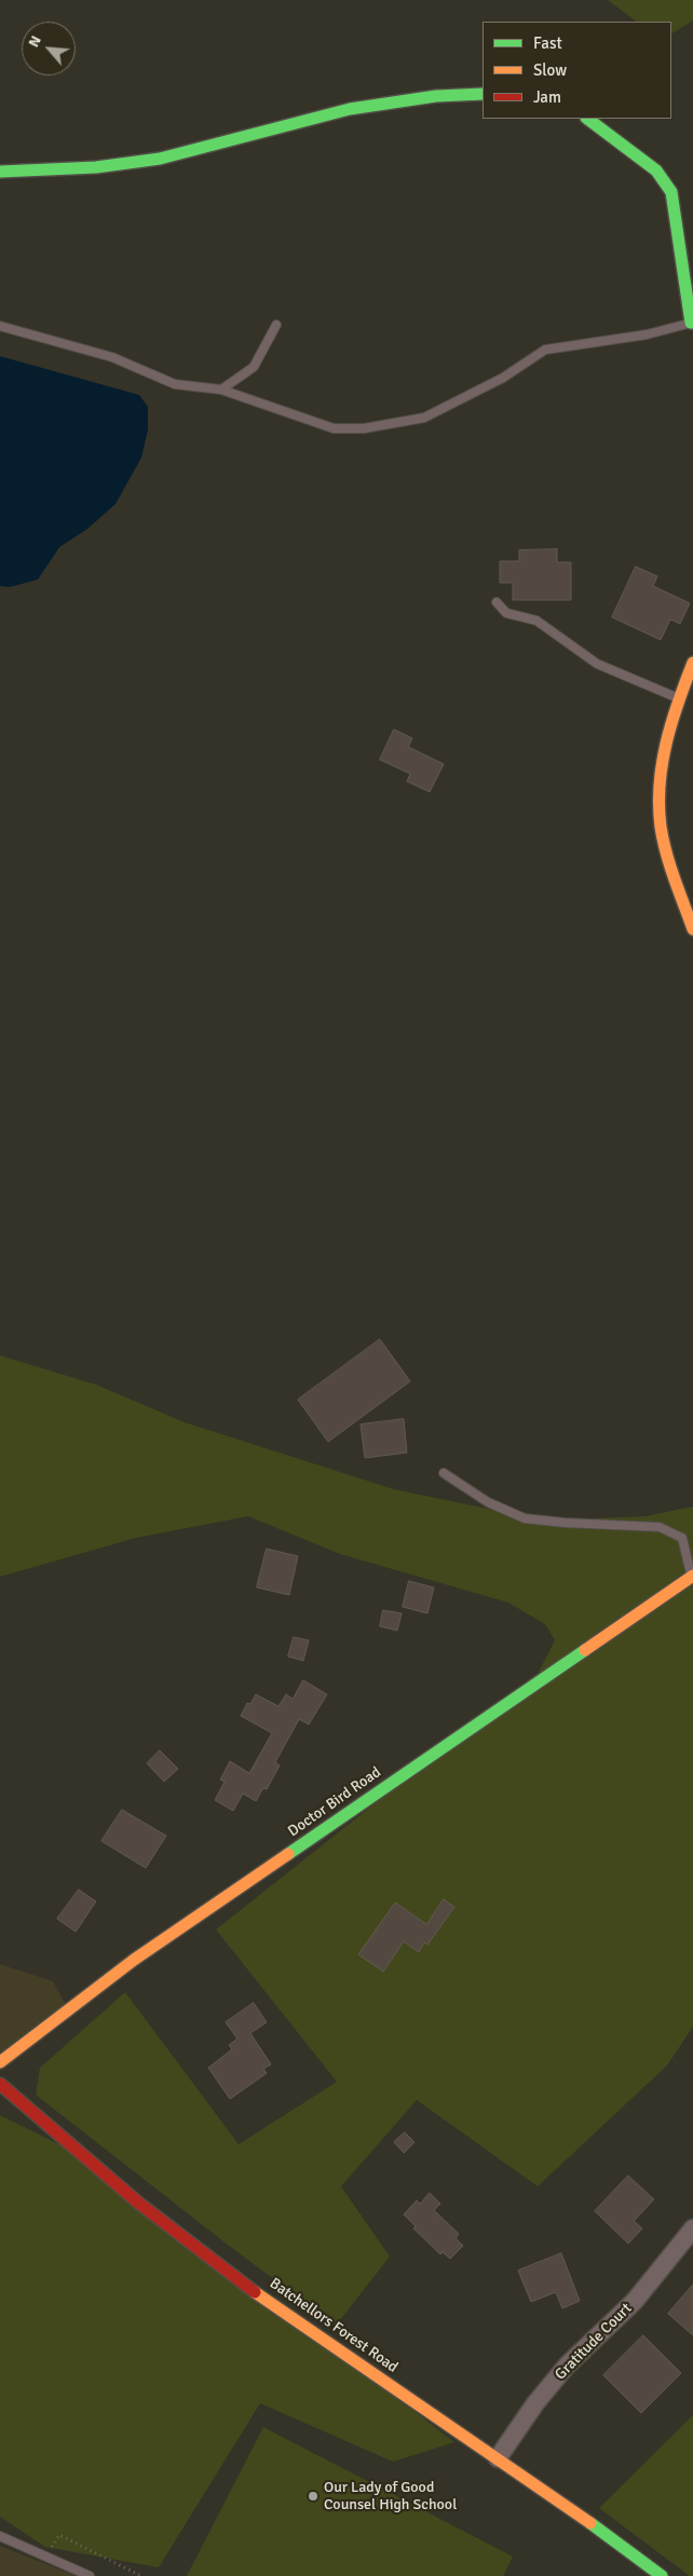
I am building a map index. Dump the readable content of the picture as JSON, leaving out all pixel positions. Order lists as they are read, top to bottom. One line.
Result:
{"streets":{"street":["Doctor Bird Road","Batchellors Forest Road","Gratitude Court"]},"crossings":[["Batchellors Forest Road","Gratitude Court"]],"places":["Our Lady of Good Counsel High School"],"legend":["Fast","Slow","Jam"],"north":"top left"}
